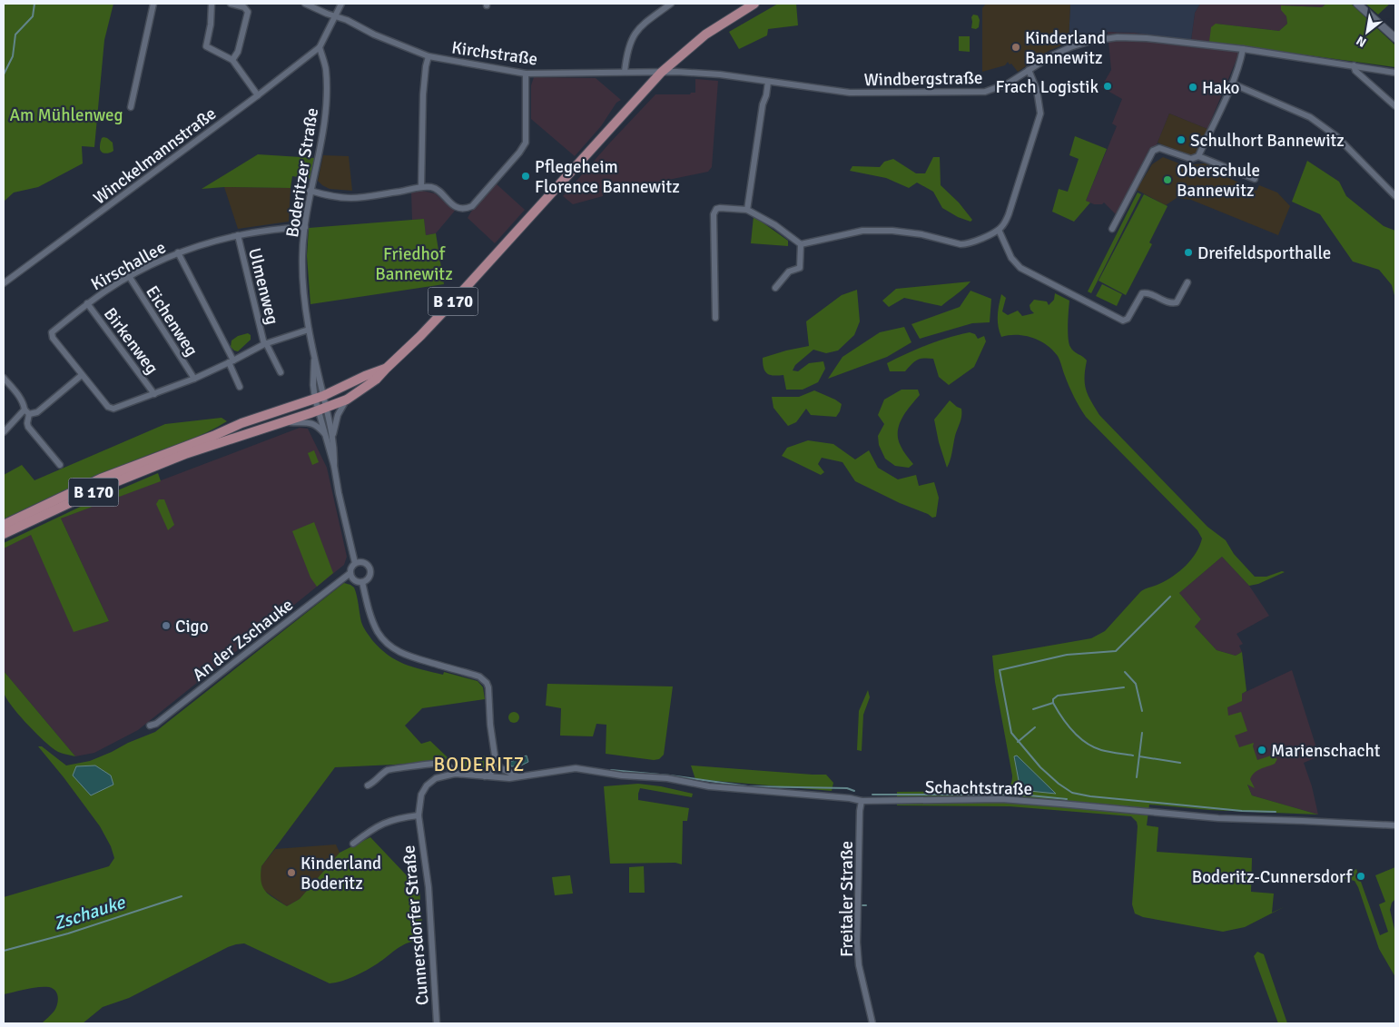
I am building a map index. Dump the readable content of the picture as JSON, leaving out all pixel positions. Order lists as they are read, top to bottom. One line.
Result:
{"streets":{"main road":["B 170"],"street":["Kirchstraße","Windbergstraße","Winckelmannstraße","Boderitzer Straße","Kirschallee","Ulmenweg","Eichenweg","Birkenweg","An der Zschauke","Schachtstraße","Freitaler Straße","Cunnersdorfer Straße"]},"crossings":[["Kirchstraße","Windbergstraße"],["Kirchstraße","B 170"],["Windbergstraße","B 170"],["Winckelmannstraße","Boderitzer Straße"],["Boderitzer Straße","Kirschallee"],["Boderitzer Straße","B 170"],["Boderitzer Straße","An der Zschauke"],["Kirschallee","Ulmenweg"],["Kirschallee","Eichenweg"],["Kirschallee","Birkenweg"],["Schachtstraße","Freitaler Straße"],["Schachtstraße","Cunnersdorfer Straße"]],"districts":["BODERITZ"],"water":["Zschauke"],"parks":["Am Mühlenweg","Friedhof Bannewitz"],"places":["Kinderland Bannewitz","Frach Logistik","Hako","Schulhort Bannewitz","Pflegeheim Florence Bannewitz","Oberschule Bannewitz","Dreifeldsporthalle","Cigo","Marienschacht","Kinderland Boderitz","Boderitz-Cunnersdorf"],"north":"bottom left"}
